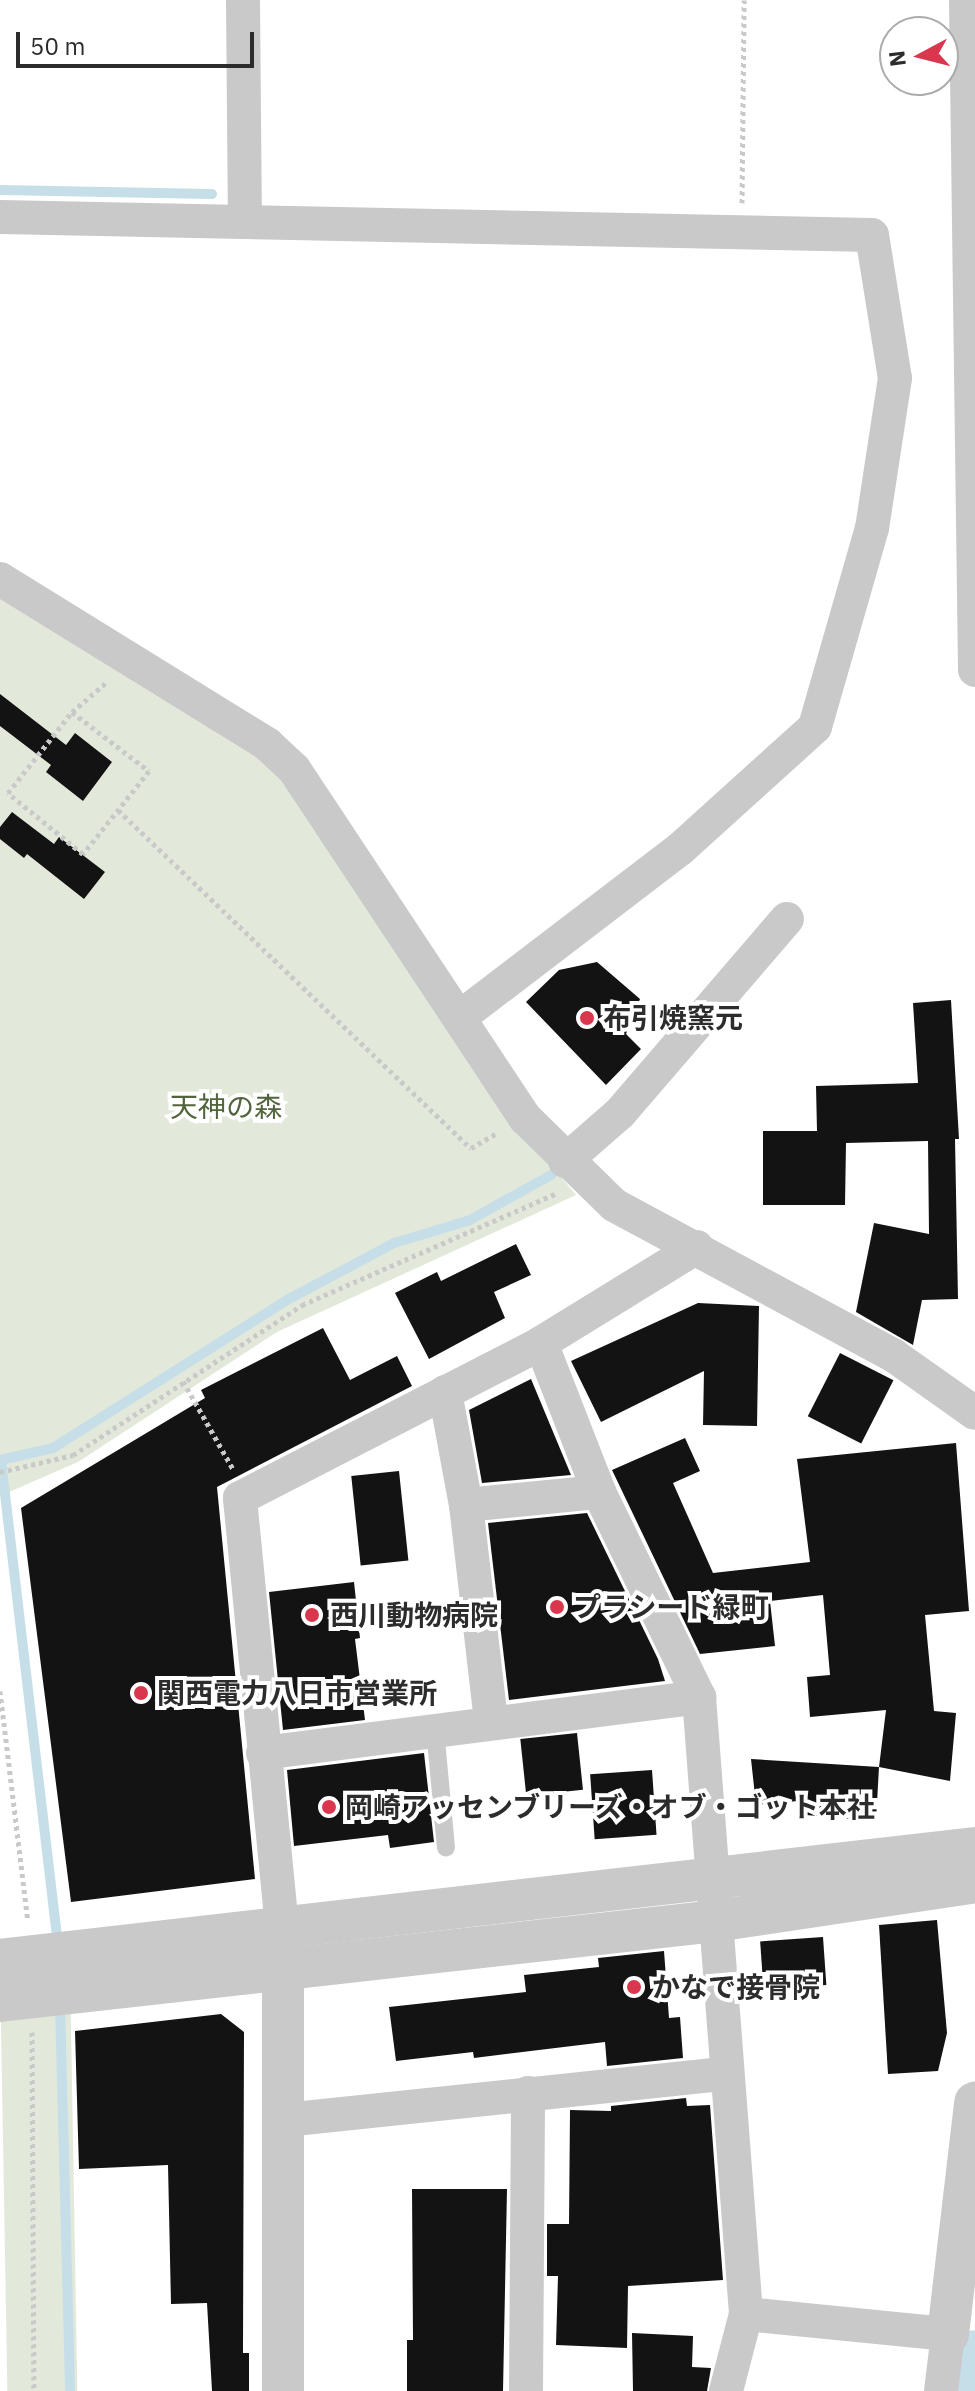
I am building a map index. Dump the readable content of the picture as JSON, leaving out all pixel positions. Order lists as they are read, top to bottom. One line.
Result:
{"parks":["天神の森"],"places":["布引焼窯元","プラシード緑町","西川動物病院","関西電力八日市営業所","岡崎アッセンブリーズ・オブ・ゴット本社","かなで接骨院"],"scale_bar":"50 m","north":"left"}
